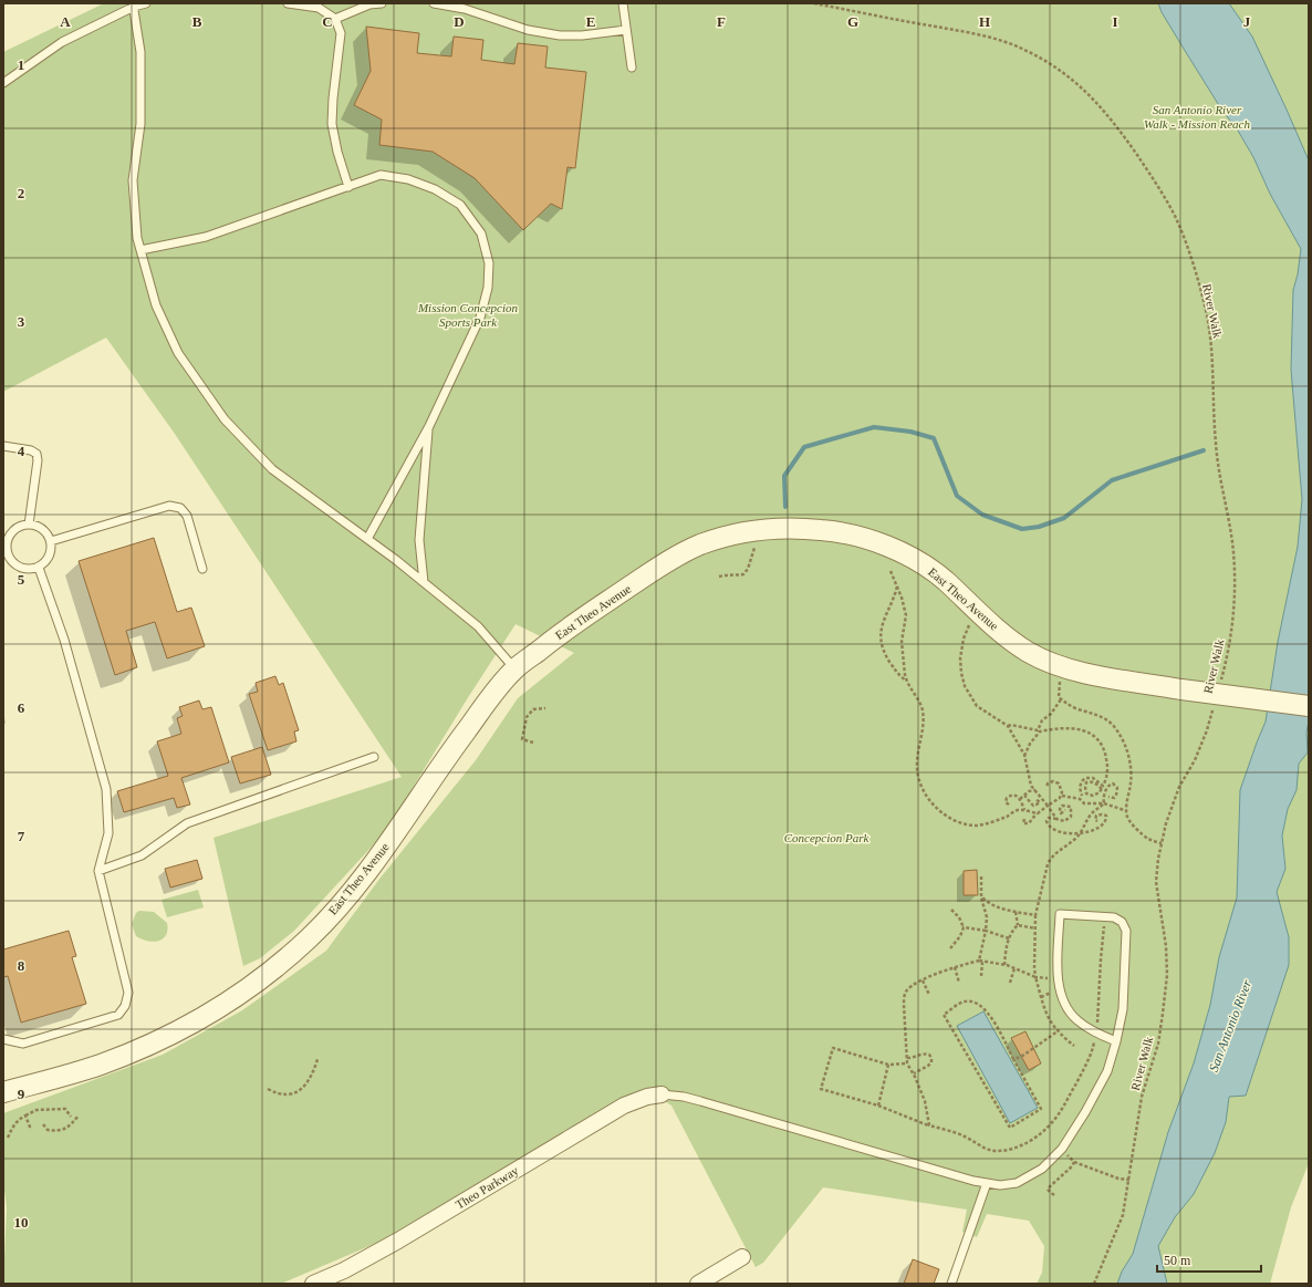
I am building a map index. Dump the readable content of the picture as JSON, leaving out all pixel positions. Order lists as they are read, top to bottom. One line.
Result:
{"streets":{"street":["East Theo Avenue","Theo Parkway"],"path":["River Walk"]},"water":["San Antonio River"],"parks":["San Antonio River Walk - Mission Reach","Mission Concepcion Sports Park","Concepcion Park"],"scale_bar":"50 m","grid":{"columns":["A","B","C","D","E","F","G","H","I","J"],"rows":["1","2","3","4","5","6","7","8","9","10"]}}
